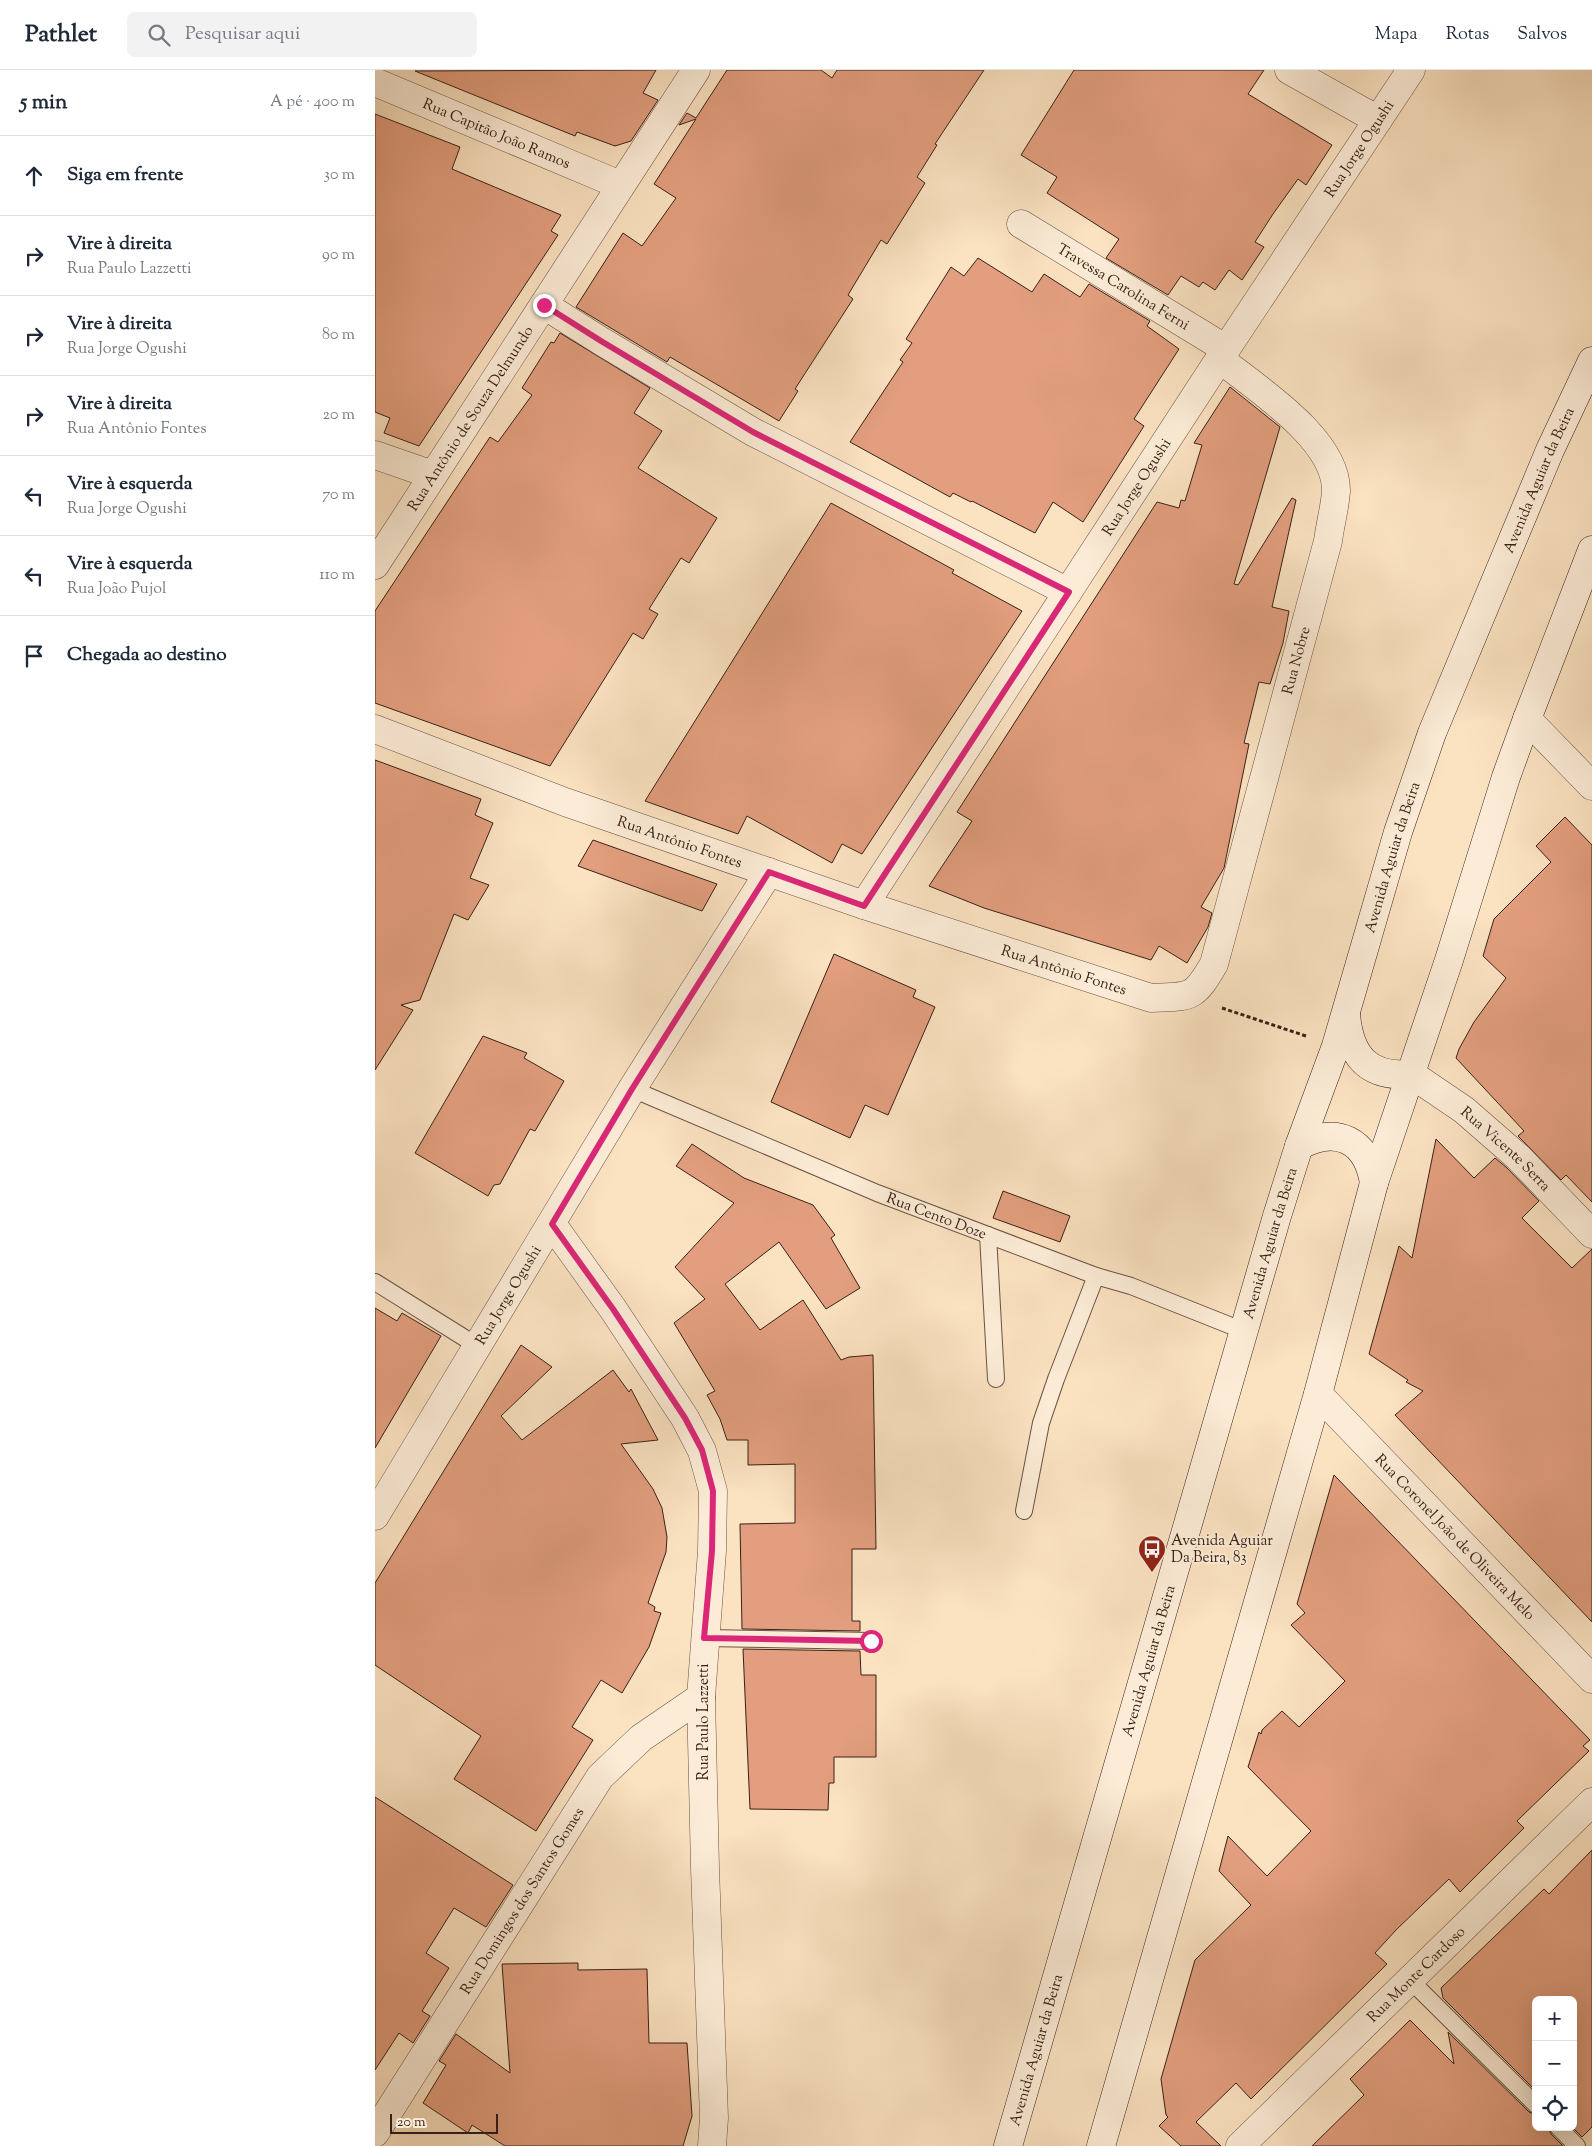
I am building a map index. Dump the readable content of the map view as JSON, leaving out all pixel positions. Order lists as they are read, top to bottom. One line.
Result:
{"streets":{"street":["Rua Capitão João Ramos","Rua Jorge Ogushi","Travessa Carolina Ferni","Rua Antônio de Souza Delmundo","Avenida Aguiar da Beira","Rua Nobre","Rua Antônio Fontes","Rua Vicente Serra","Rua Coronel João de Oliveira Melo","Rua Paulo Lazzetti","Rua Domingos dos Santos Gomes","Rua Monte Cardoso"],"lane":["Rua Cento Doze"]},"crossings":[["Rua Capitão João Ramos","Rua Antônio de Souza Delmundo"],["Rua Jorge Ogushi","Travessa Carolina Ferni"],["Rua Jorge Ogushi","Rua Nobre"],["Rua Jorge Ogushi","Rua Antônio Fontes"],["Rua Jorge Ogushi","Rua Cento Doze"],["Rua Jorge Ogushi","Rua Paulo Lazzetti"],["Travessa Carolina Ferni","Rua Nobre"],["Avenida Aguiar da Beira","Rua Cento Doze"],["Rua Nobre","Rua Antônio Fontes"],["Rua Paulo Lazzetti","Rua Domingos dos Santos Gomes"]],"places":{"bus stop":["Avenida Aguiar Da Beira, 83"]},"scale_bar":"20 m","page":{"header":"Pathlet","search":"Pesquisar aqui","nav":["Mapa","Rotas","Salvos"],"heading":["5 min","A pé · 400 m"],"list":[["Siga em frente","30 m"],["Vire à direita","Rua Paulo Lazzetti","90 m"],["Vire à direita","Rua Jorge Ogushi","80 m"],["Vire à direita","Rua Antônio Fontes","20 m"],["Vire à esquerda","Rua Jorge Ogushi","70 m"],["Vire à esquerda","Rua João Pujol","110 m"],"Chegada ao destino"],"map_buttons":["+","−"],"scale":"20 m"}}
